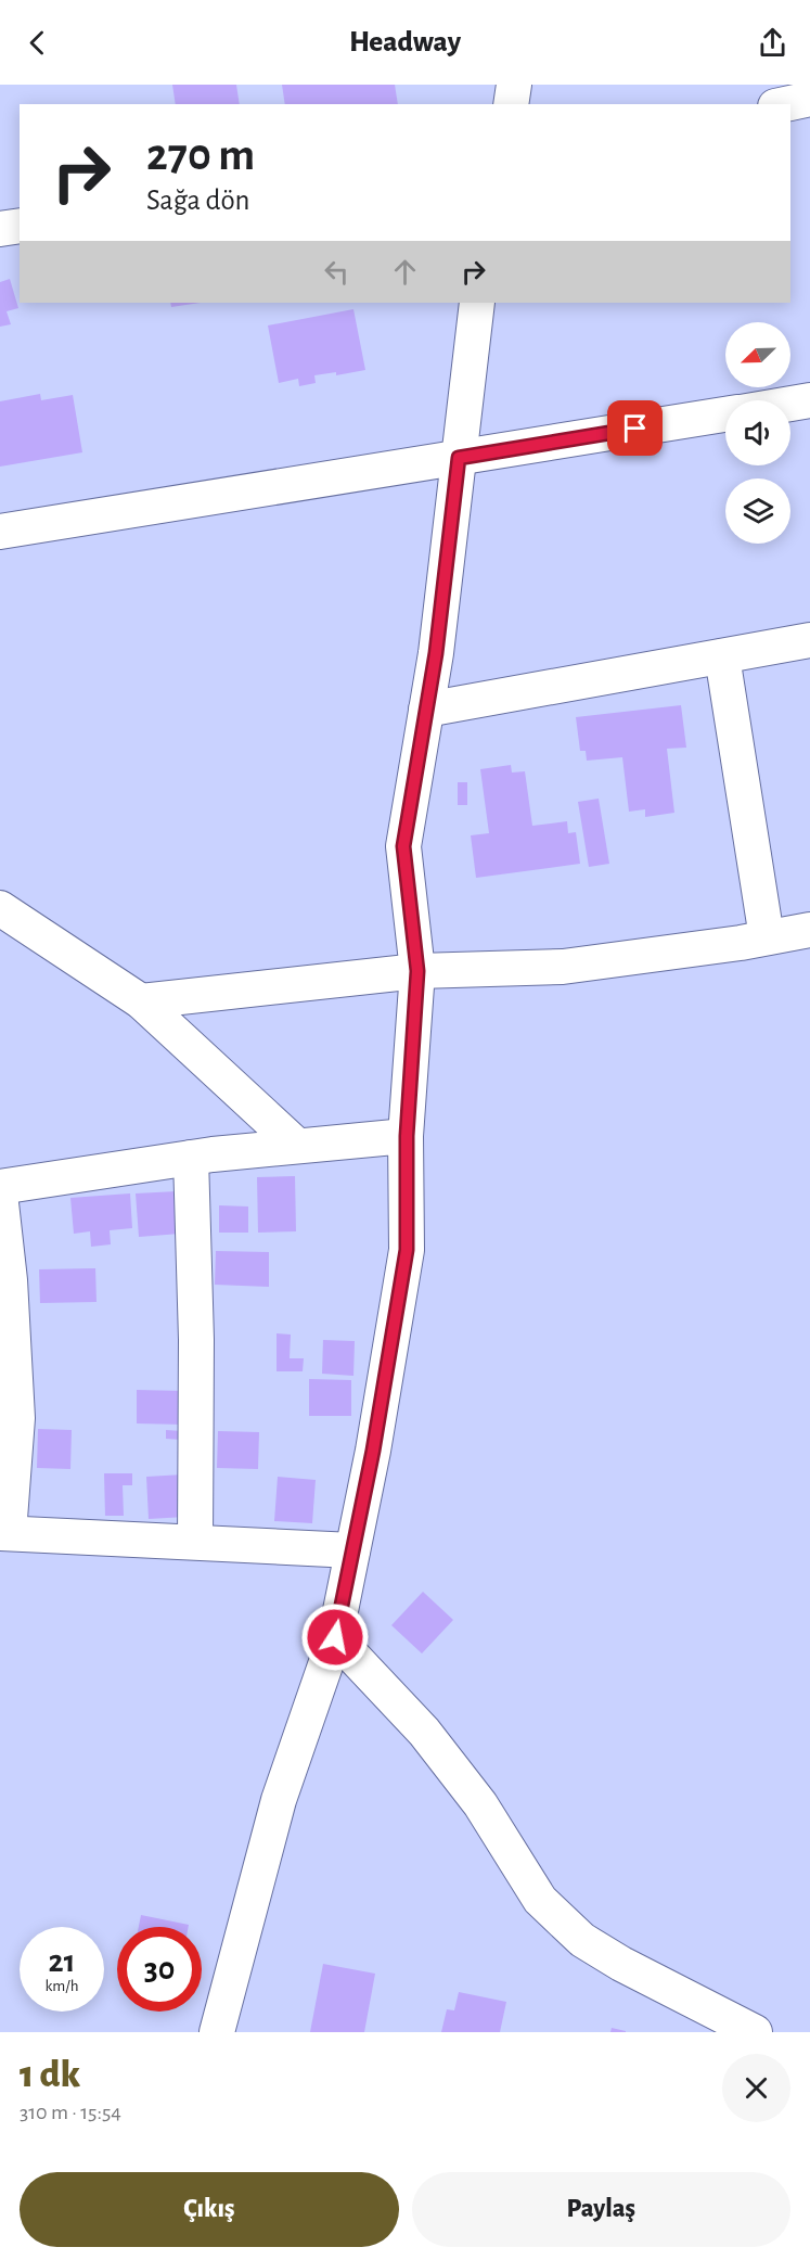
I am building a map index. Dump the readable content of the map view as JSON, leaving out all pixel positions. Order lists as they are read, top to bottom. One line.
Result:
{"north":"bottom left","page":{"header":"Headway","turn":["270 m","Sağa dön"],"speed":"21 km/h","limit":"30","heading":["1 dk","310 m · 15:54"],"buttons":["Çıkış","Paylaş"]}}
